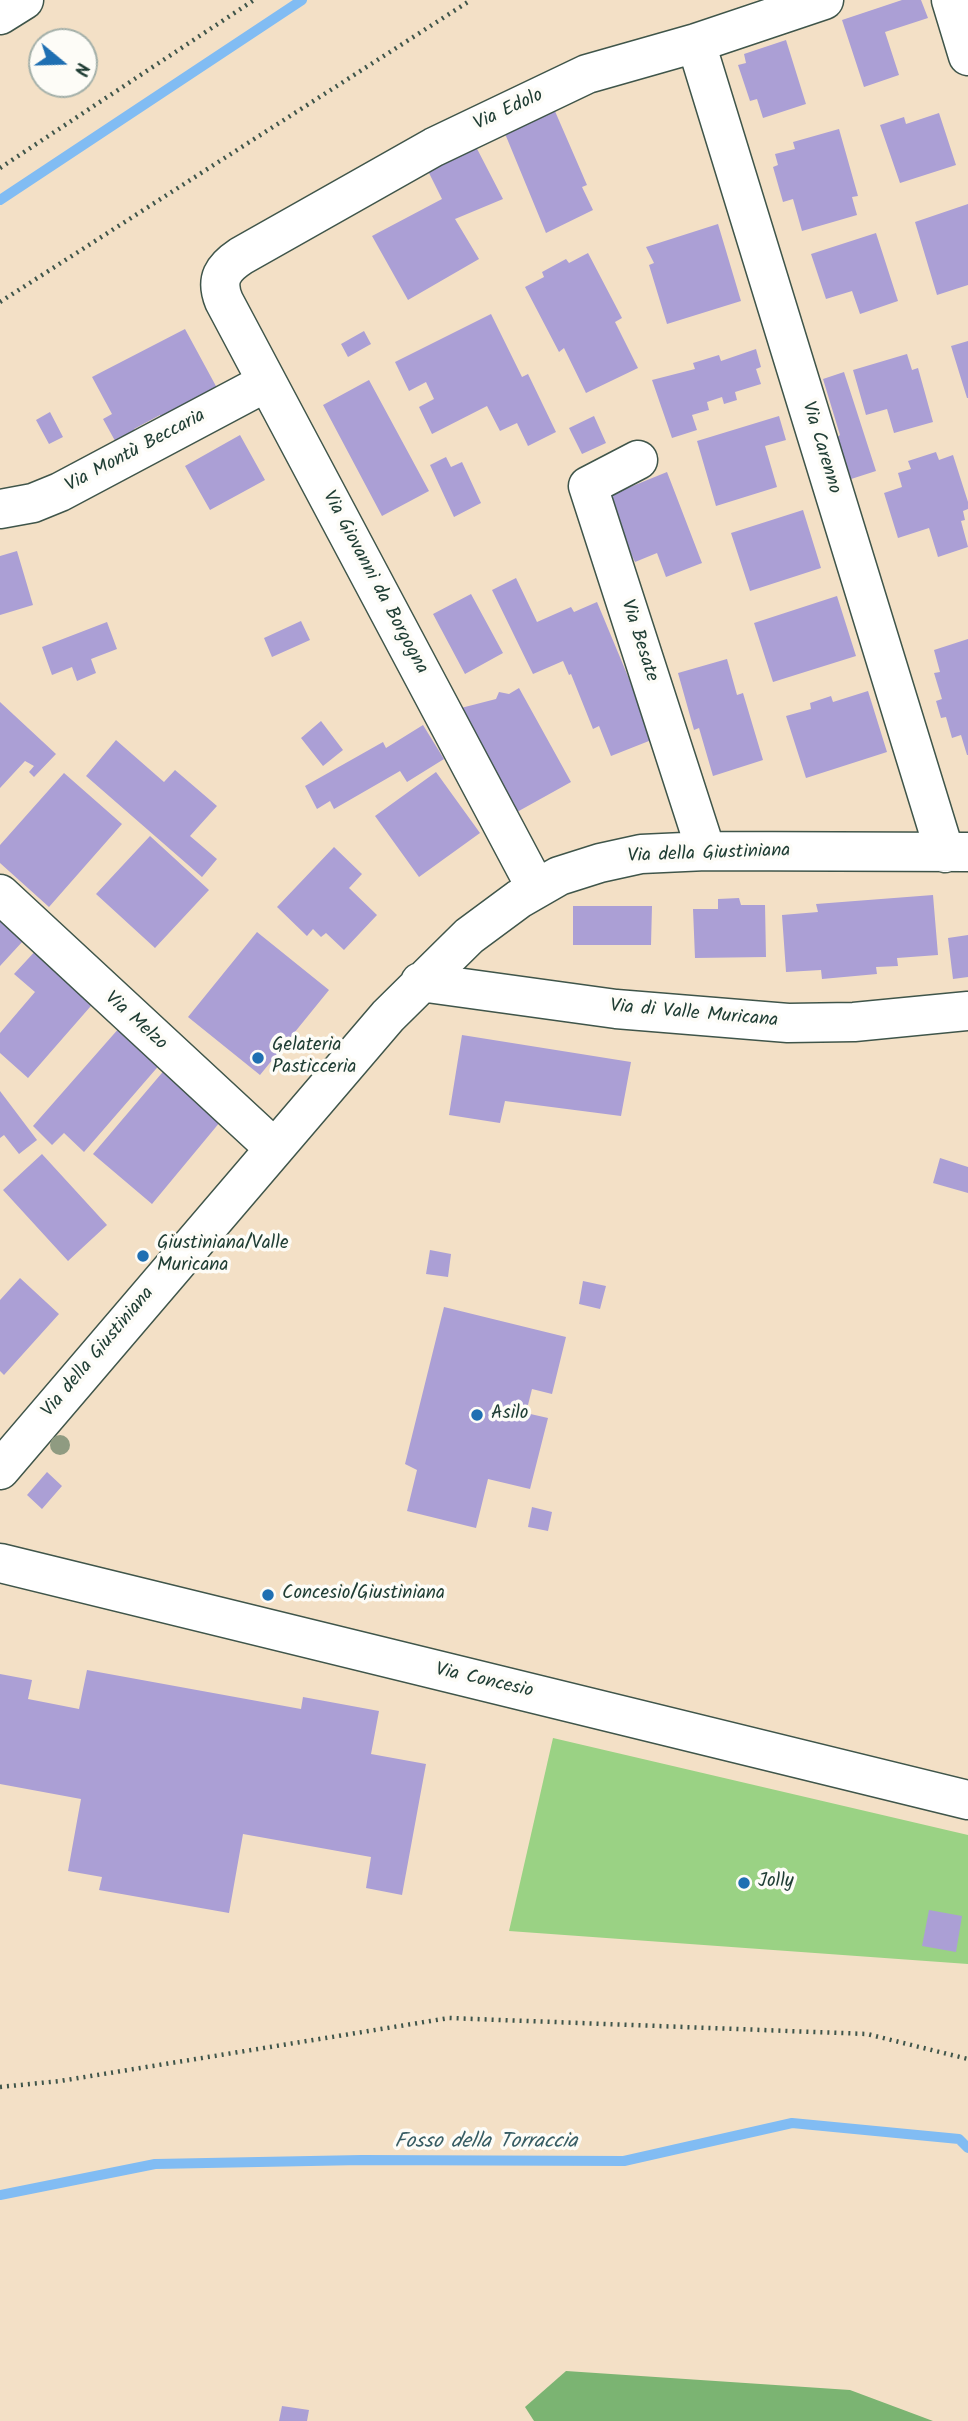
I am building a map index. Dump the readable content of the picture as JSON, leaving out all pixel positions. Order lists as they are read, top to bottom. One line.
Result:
{"streets":{"street":["Via Edolo","Via Carenno","Via Montù Beccaria","Via Giovanni da Borgogna","Via Besate","Via della Giustiniana","Via di Valle Muricana","Via Melzo","Via Concesio"]},"crossings":[["Via Edolo","Via Carenno"],["Via Edolo","Via Giovanni da Borgogna"],["Via Carenno","Via della Giustiniana"],["Via Montù Beccaria","Via Giovanni da Borgogna"],["Via Giovanni da Borgogna","Via della Giustiniana"],["Via Besate","Via della Giustiniana"],["Via della Giustiniana","Via di Valle Muricana"],["Via della Giustiniana","Via Melzo"]],"water":["Fosso della Torraccia"],"places":["Gelateria Pasticceria","Giustiniana/Valle Muricana","Asilo","Concesio/Giustiniana","Jolly"],"north":"right"}
